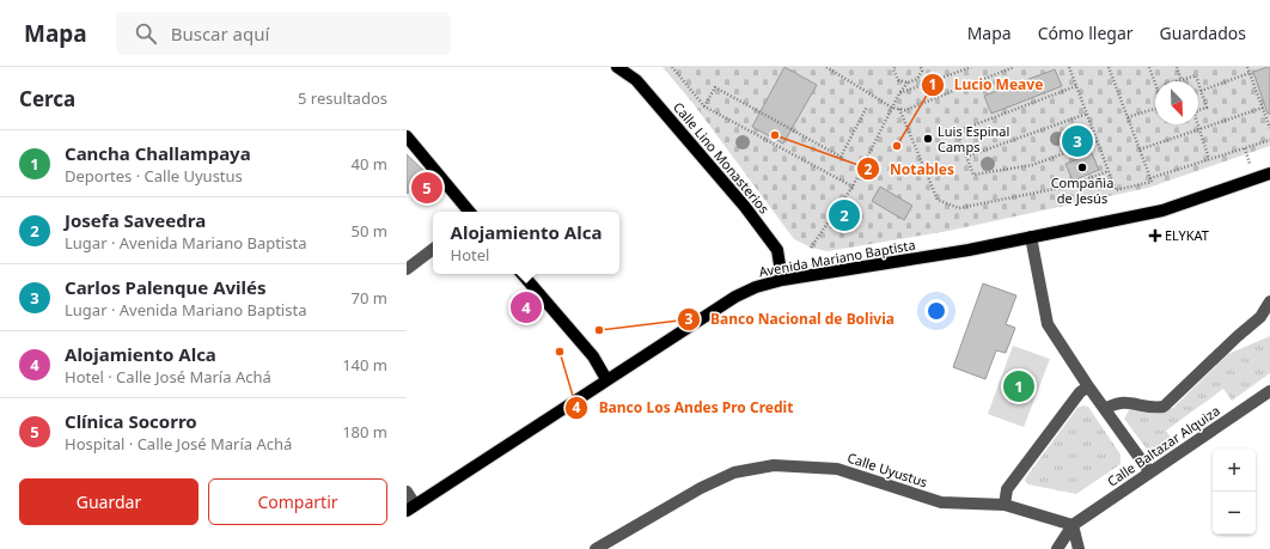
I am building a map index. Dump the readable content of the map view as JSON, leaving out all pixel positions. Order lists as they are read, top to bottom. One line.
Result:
{"streets":{"main road":["Calle Lino Monasterios","Avenida Mariano Baptista"],"street":["Calle Baltazar Alquiza","Calle Uyustus"]},"crossings":[["Calle Lino Monasterios","Avenida Mariano Baptista"],["Calle Baltazar Alquiza","Calle Uyustus"]],"places":{"other":["Notables","Luis Espinal Camps","Lucio Meave","Compañìa de Jesús","Banco Nacional de Bolivia","Banco Los Andes Pro Credit"],"health":["ELYKAT"]},"north":"bottom right","page":{"header":"Mapa","search":"Buscar aquí","nav":["Mapa","Cómo llegar","Guardados"],"heading":["Cerca","5 resultados"],"pins":["3","5","2","4","1"],"list":[{"mark":"1","name":"Cancha Challampaya","note":"Deportes · Calle Uyustus","value":"40 m"},{"mark":"2","name":"Josefa Saveedra","note":"Lugar · Avenida Mariano Baptista","value":"50 m"},{"mark":"3","name":"Carlos Palenque Avilés","note":"Lugar · Avenida Mariano Baptista","value":"70 m"},{"mark":"4","name":"Alojamiento Alca","note":"Hotel · Calle José María Achá","value":"140 m"},{"mark":"5","name":"Clínica Socorro","note":"Hospital · Calle José María Achá","value":"180 m"}],"popup":["Alojamiento Alca","Hotel"],"map_buttons":["+","−"],"buttons":["Guardar","Compartir"]}}
